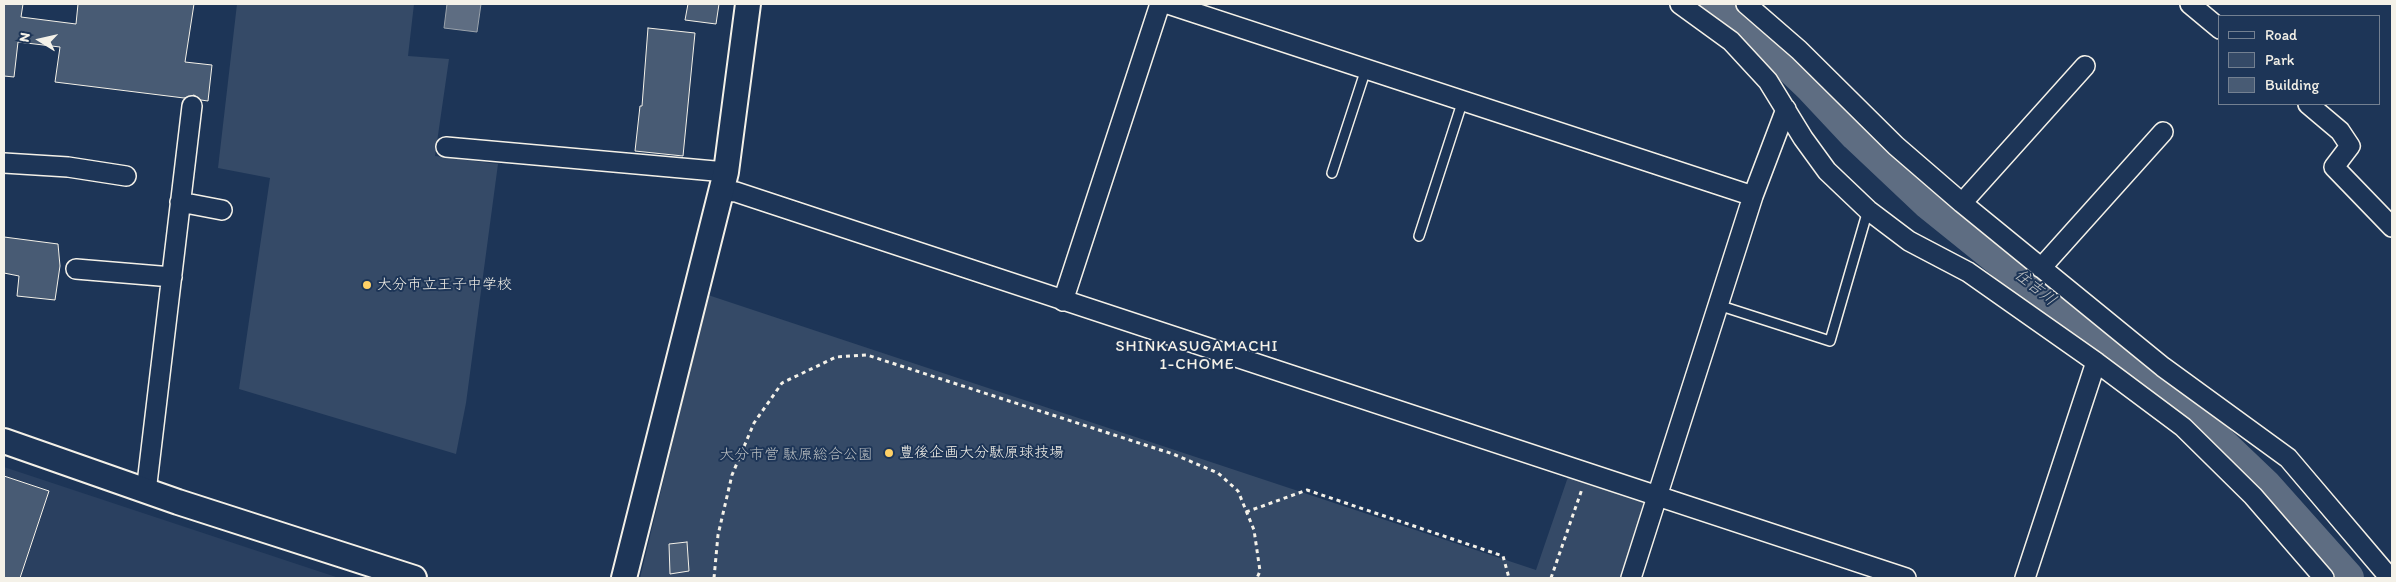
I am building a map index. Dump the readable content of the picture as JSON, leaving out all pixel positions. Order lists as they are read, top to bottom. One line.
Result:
{"districts":["SHINKASUGAMACHI 1-CHOME"],"water":["住吉川"],"parks":["大分市営 駄原総合公園"],"places":["大分市立王子中学校","豊後企画大分駄原球技場"],"legend":["Road","Park","Building"],"north":"left"}
